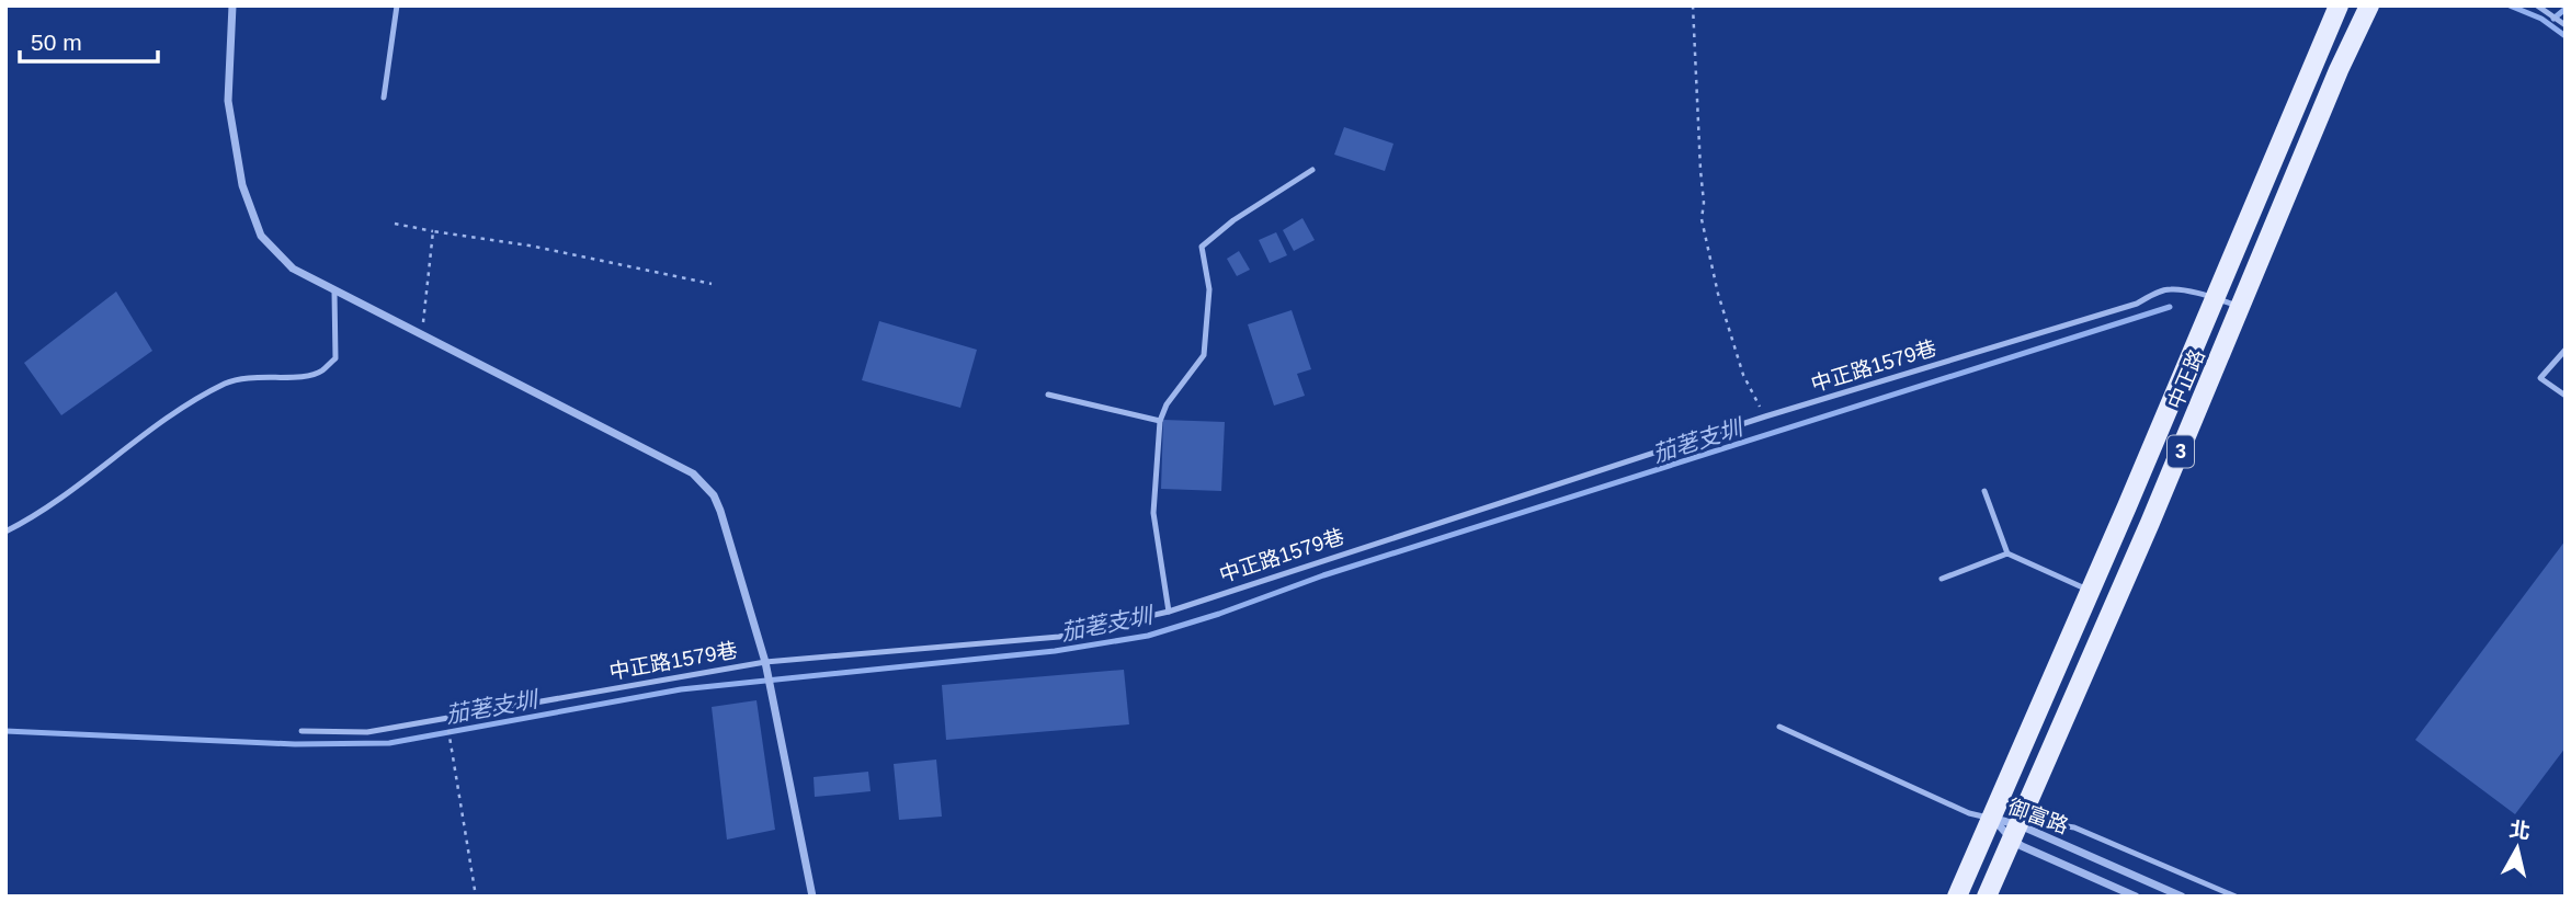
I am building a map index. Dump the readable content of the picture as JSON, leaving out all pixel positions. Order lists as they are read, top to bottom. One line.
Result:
{"streets":{"main road":["中正路","3"],"street":["御富路"],"lane":["中正路1579巷"]},"crossings":[["中正路1579巷","中正路"],["中正路","御富路"]],"water":["茄荖支圳"],"scale_bar":"50 m","north":"top"}
